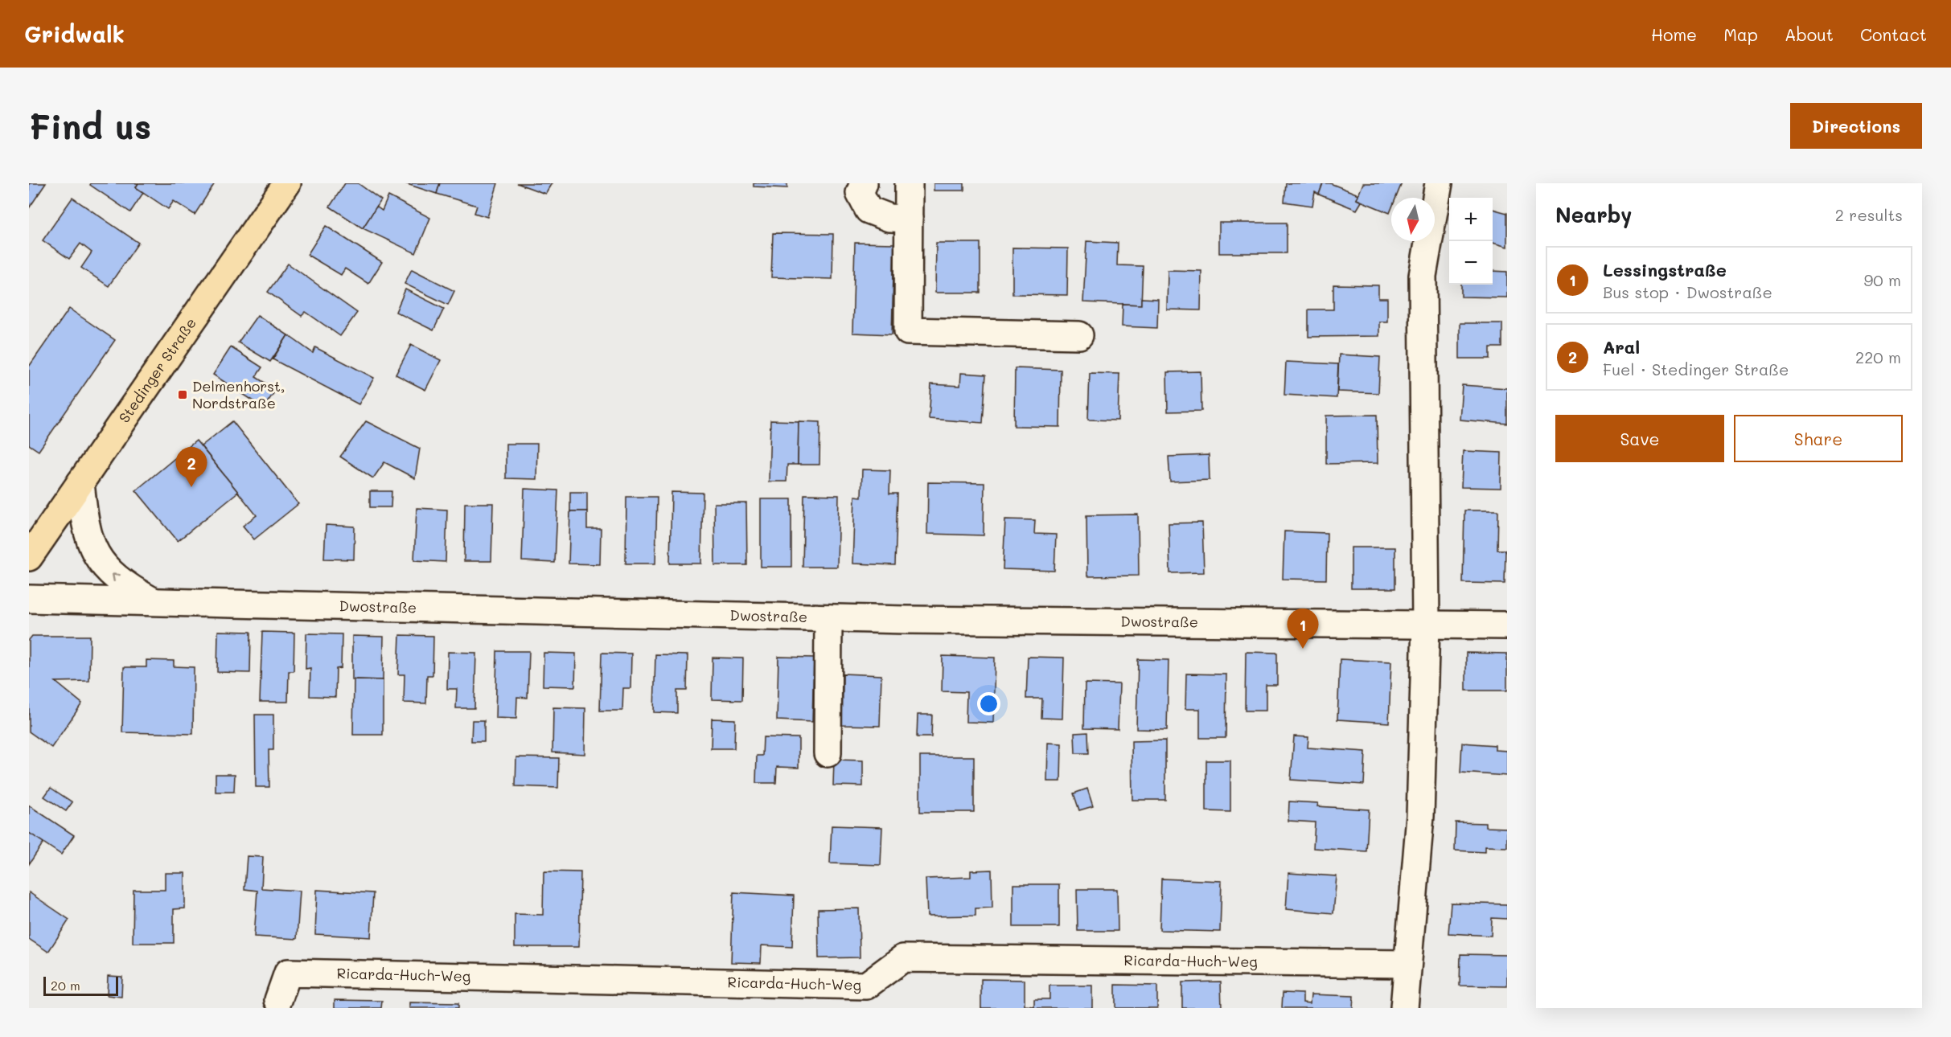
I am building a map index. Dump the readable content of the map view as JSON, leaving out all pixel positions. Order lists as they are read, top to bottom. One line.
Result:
{"streets":{"main road":["Stedinger Straße"],"street":["Dwostraße","Ricarda-Huch-Weg"]},"places":{"transit":["Delmenhorst, Nordstraße"]},"scale_bar":"20 m","north":"bottom","page":{"header":"Gridwalk","nav":["Home","Map","About","Contact"],"buttons":["Directions",["Save","Share"]],"title":"Find us","heading":["Nearby","2 results"],"map_buttons":["+","−"],"list":[{"mark":"1","name":"Lessingstraße","note":"Bus stop · Dwostraße","value":"90 m"},{"mark":"2","name":"Aral","note":"Fuel · Stedinger Straße","value":"220 m"}],"pins":["2","1"],"scale":"20 m"}}
